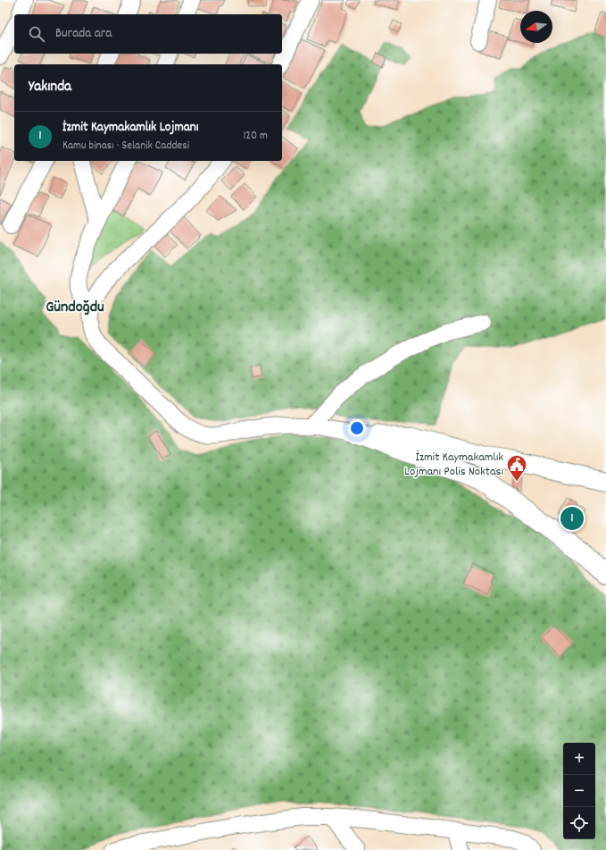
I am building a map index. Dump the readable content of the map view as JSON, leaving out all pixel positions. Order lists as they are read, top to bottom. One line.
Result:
{"districts":["Gündoğdu"],"places":{"public building":["İzmit Kaymakamlık Lojmanı Polis Noktası"]},"north":"left","page":{"search":"Burada ara","heading":"Yakında","list":[{"mark":"1","name":"İzmit Kaymakamlık Lojmanı","note":"Kamu binası · Selanik Caddesi","value":"120 m"}],"pins":"1","map_buttons":["+","−"]}}
